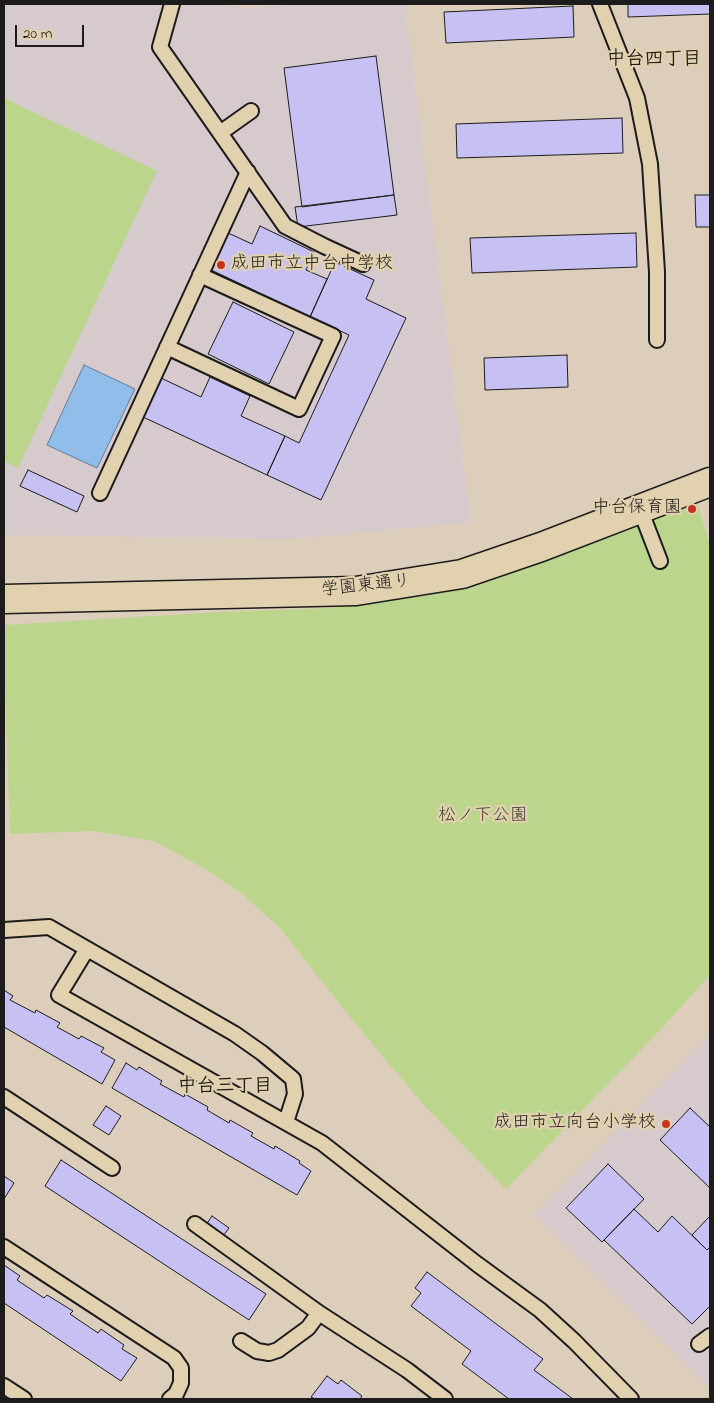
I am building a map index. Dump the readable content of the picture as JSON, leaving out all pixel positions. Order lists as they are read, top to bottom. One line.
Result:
{"streets":{"street":["学園東通り"]},"districts":["中台四丁目","中台三丁目"],"parks":["松ノ下公園"],"places":["成田市立中台中学校","中台保育園","成田市立向台小学校"],"scale_bar":"20 m"}
